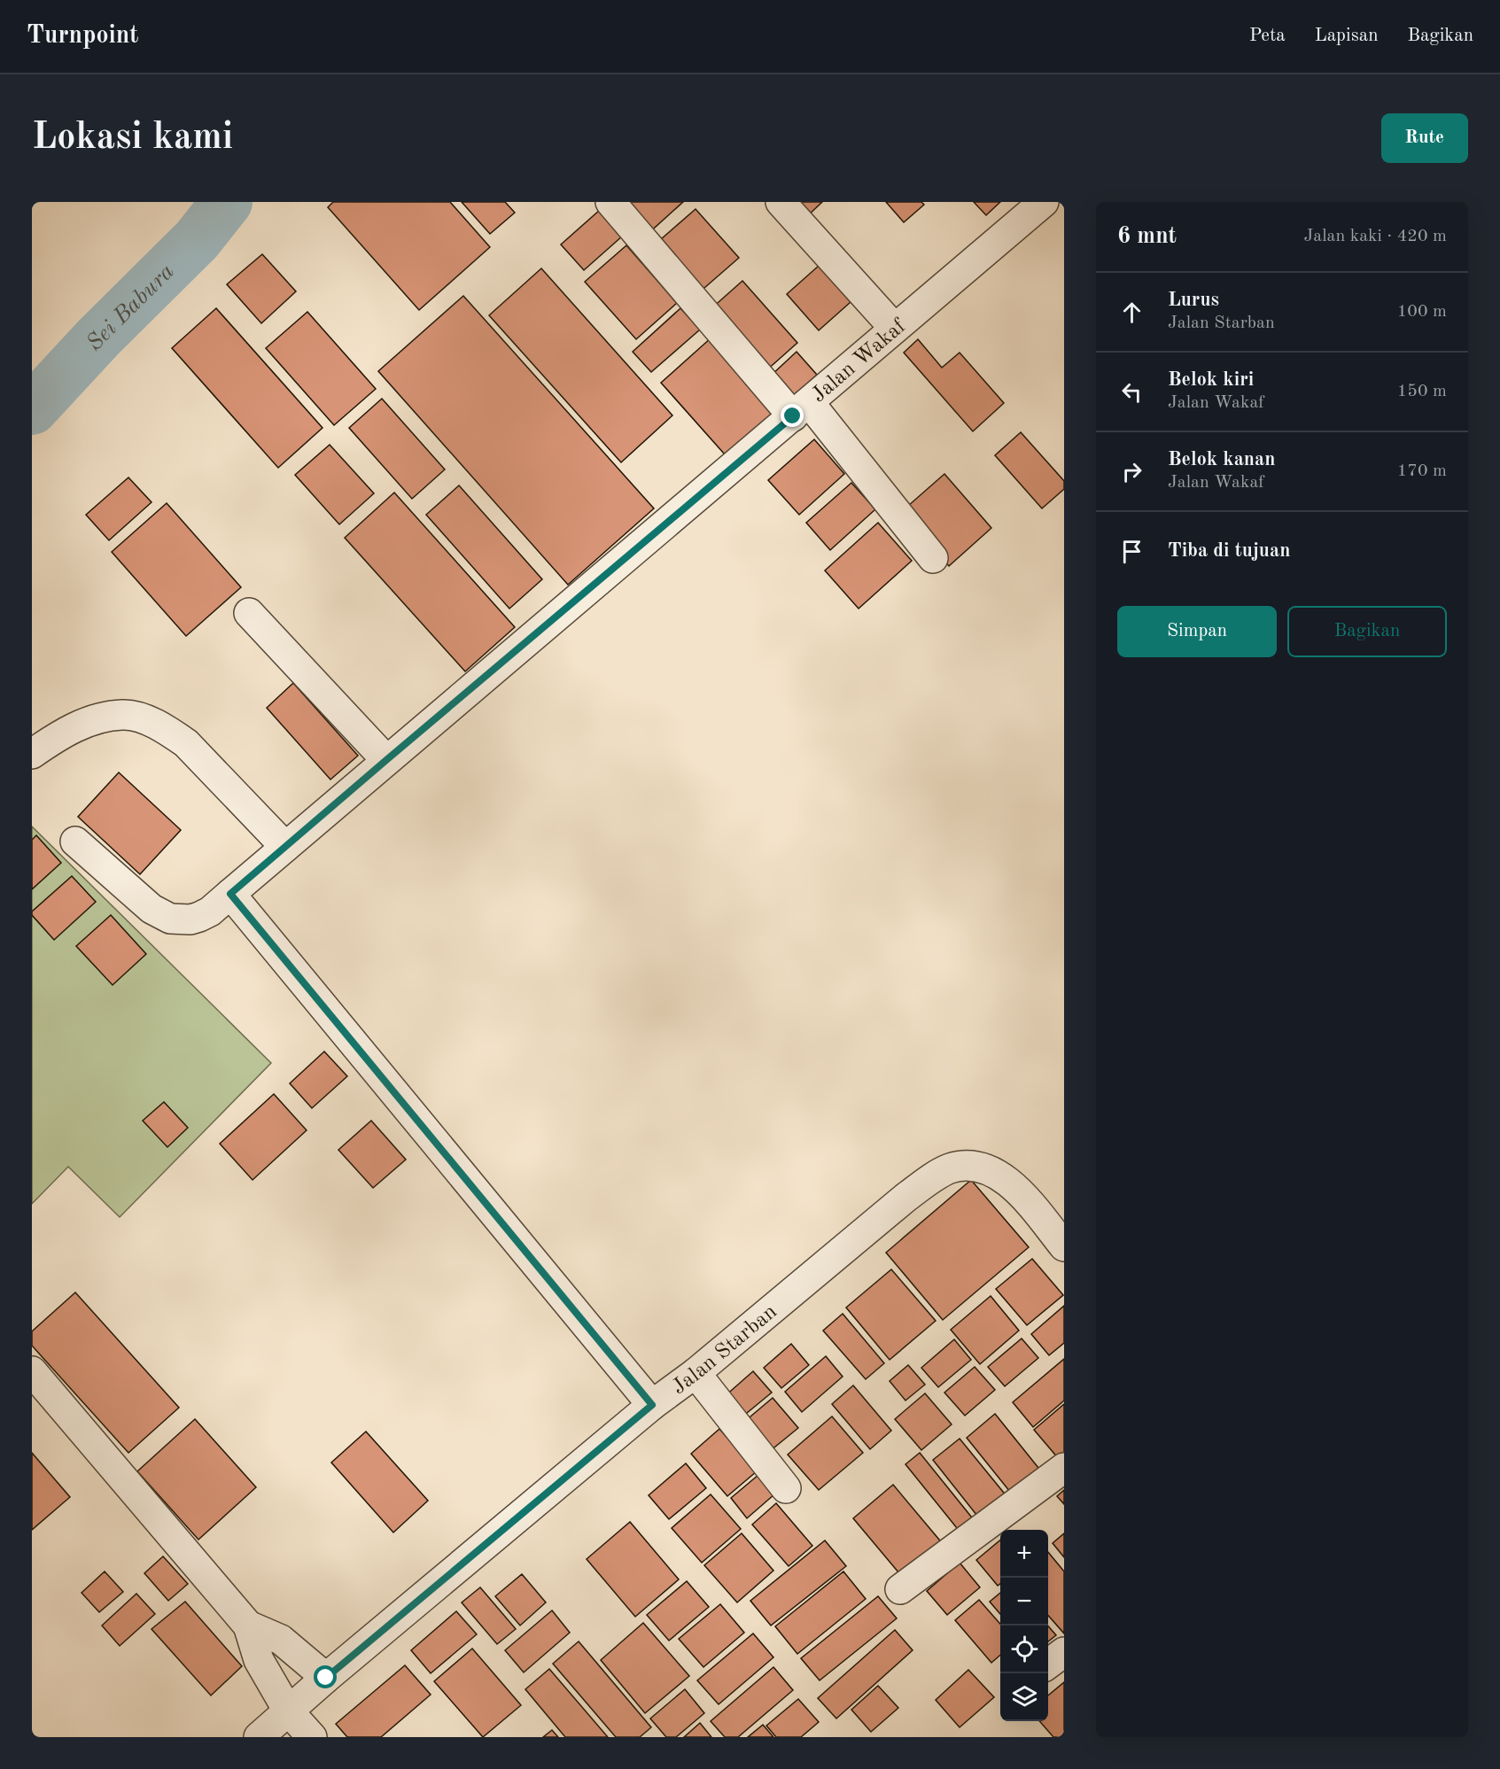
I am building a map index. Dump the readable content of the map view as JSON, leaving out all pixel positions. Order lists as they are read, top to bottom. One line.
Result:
{"streets":{"street":["Jalan Wakaf","Jalan Starban"]},"water":["Sei Babura"],"page":{"header":"Turnpoint","nav":["Peta","Lapisan","Bagikan"],"buttons":["Rute",["Simpan","Bagikan"]],"title":"Lokasi kami","heading":["6 mnt","Jalan kaki · 420 m"],"list":[["Lurus","Jalan Starban","100 m"],["Belok kiri","Jalan Wakaf","150 m"],["Belok kanan","Jalan Wakaf","170 m"],"Tiba di tujuan"],"map_buttons":["+","−"]}}
